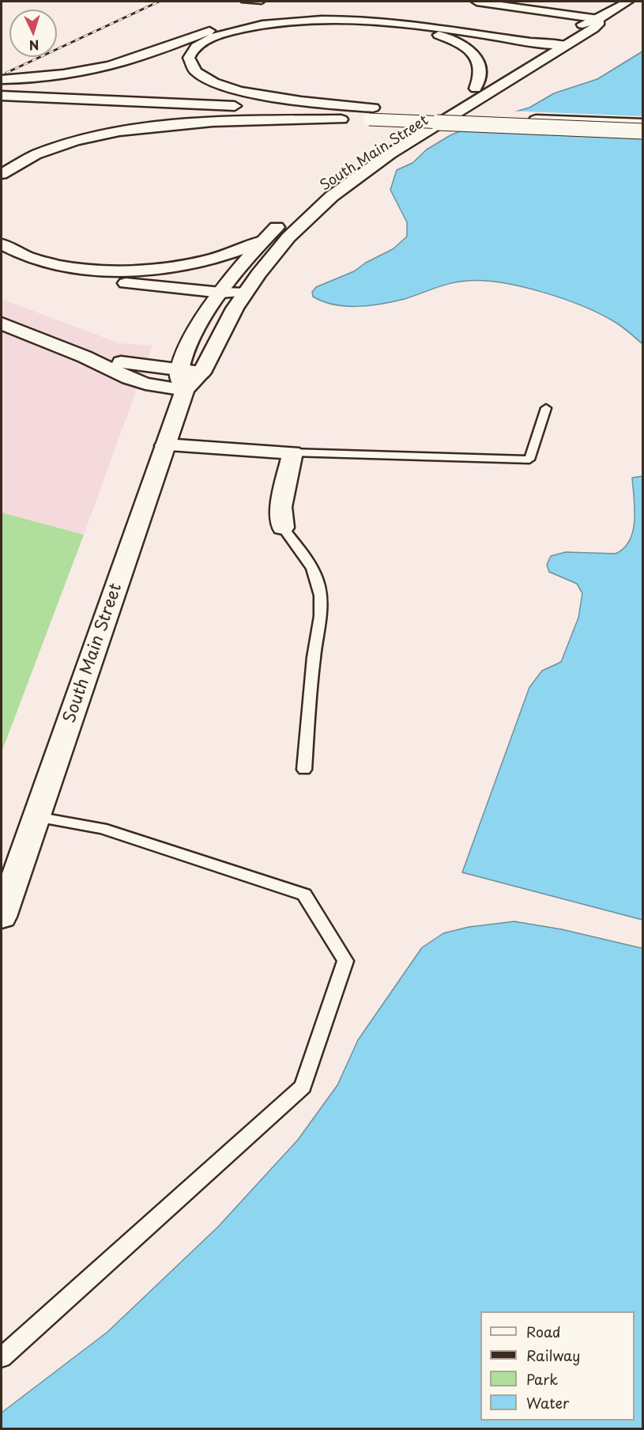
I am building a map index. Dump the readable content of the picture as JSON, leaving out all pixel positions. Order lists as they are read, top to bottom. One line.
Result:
{"streets":{"main road":["South Main Street"]},"legend":["Road","Railway","Park","Water"],"north":"bottom"}
